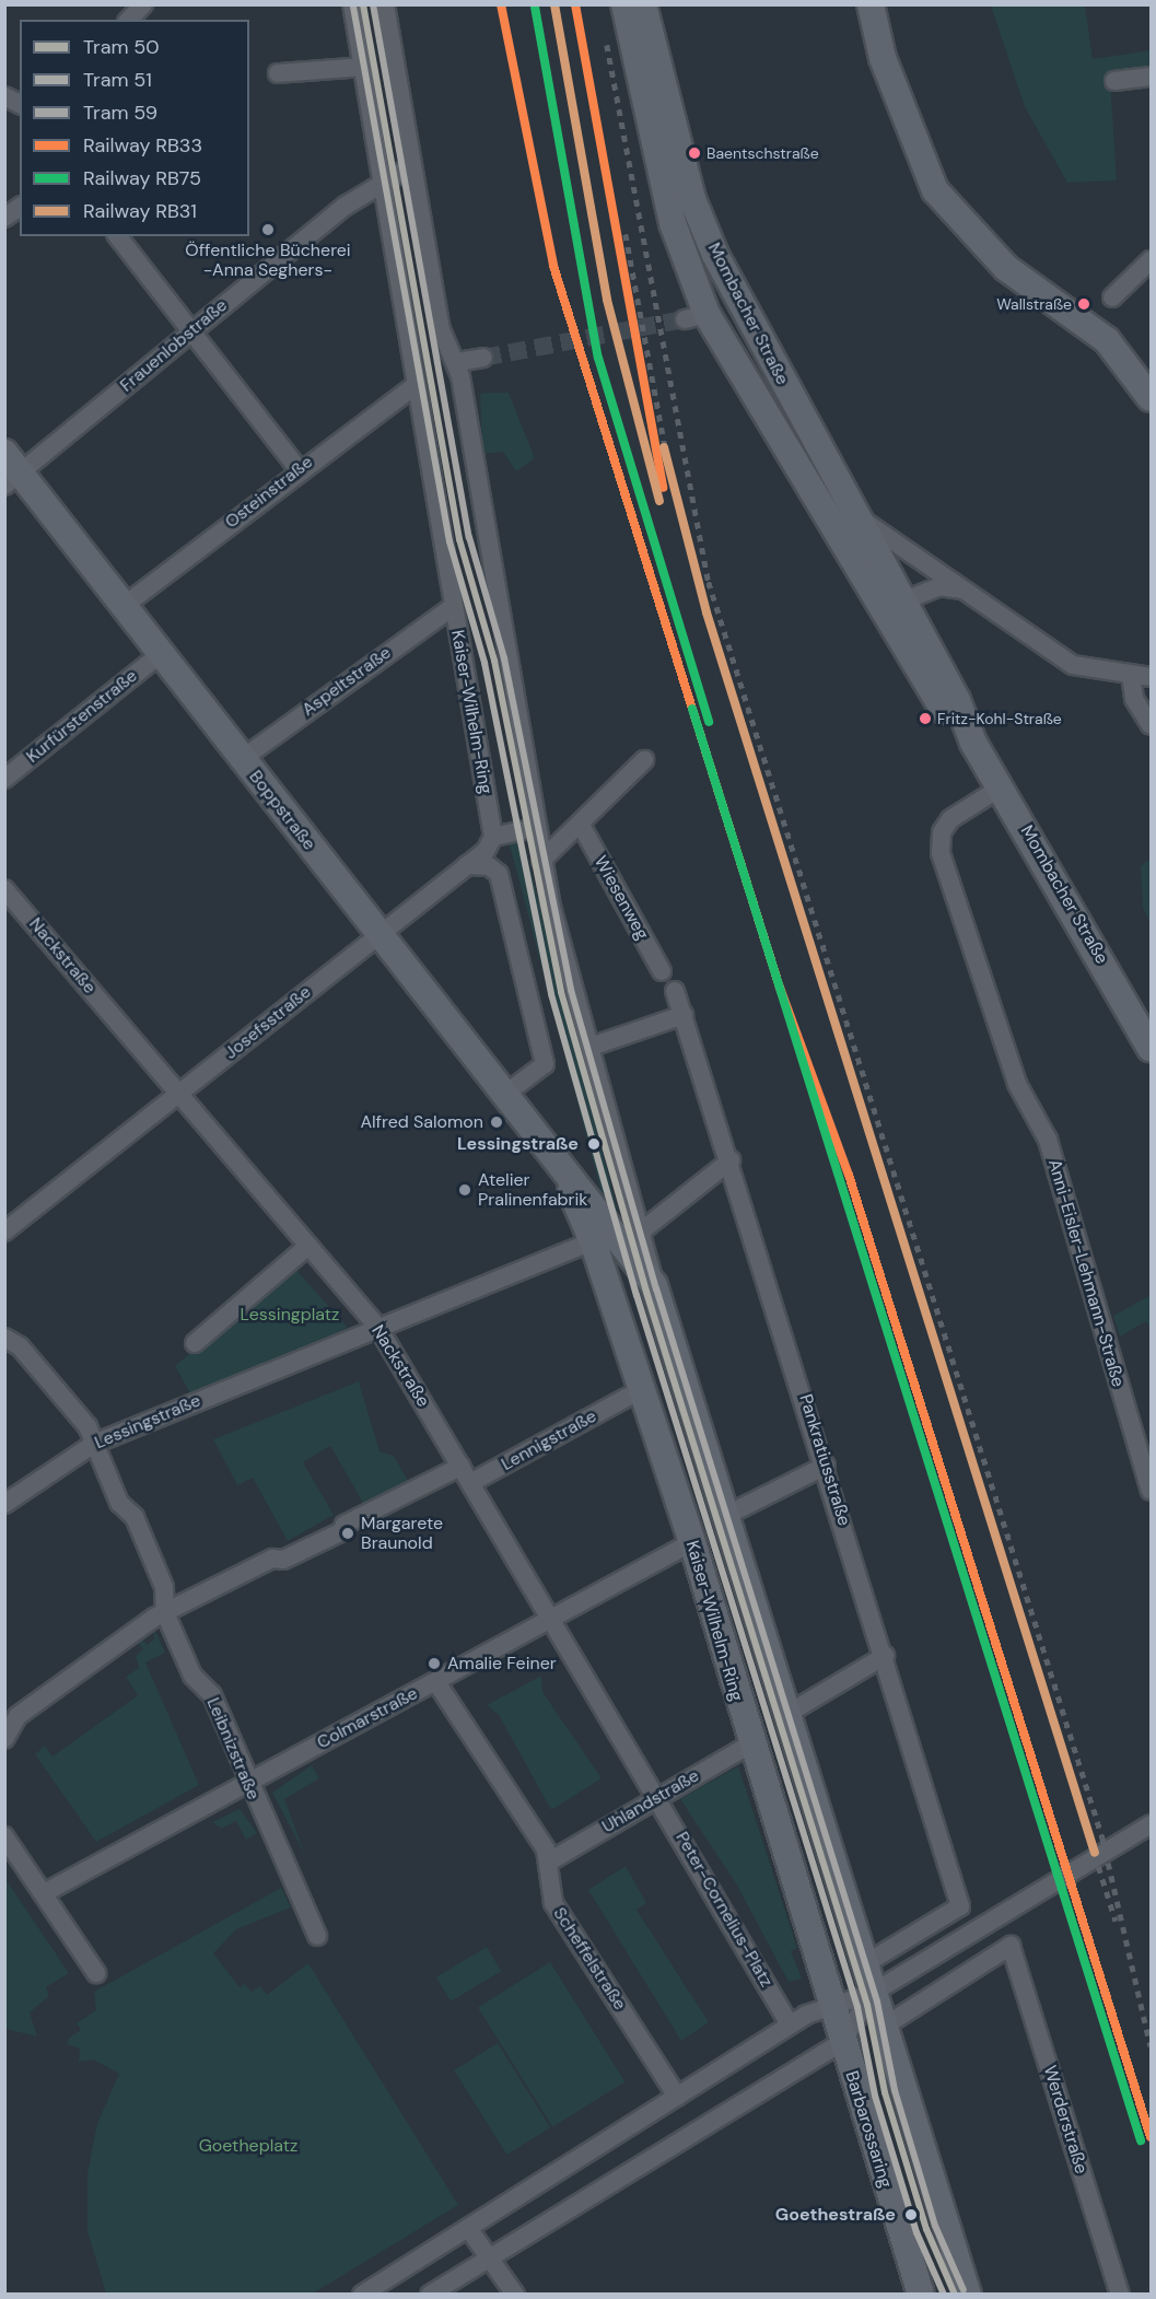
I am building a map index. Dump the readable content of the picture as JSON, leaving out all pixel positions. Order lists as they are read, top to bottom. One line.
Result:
{"streets":{"street":["Mombacher Straße","Frauenlobstraße","Osteinstraße","Aspeltstraße","Kaiser-Wilhelm-Ring","Kurfürstenstraße","Boppstraße","Wiesenweg","Nackstraße","Josefsstraße","Anni-Eisler-Lehmann-Straße","Lessingstraße","Lennigstraße","Pankratiusstraße","Colmarstraße","Leibnizstraße","Uhlandstraße","Peter-Cornelius-Platz","Scheffelstraße","Werderstraße","Barbarossaring"]},"crossings":[["Mombacher Straße","Anni-Eisler-Lehmann-Straße"],["Frauenlobstraße","Kaiser-Wilhelm-Ring"],["Frauenlobstraße","Boppstraße"],["Osteinstraße","Kaiser-Wilhelm-Ring"],["Osteinstraße","Boppstraße"],["Aspeltstraße","Kaiser-Wilhelm-Ring"],["Aspeltstraße","Boppstraße"],["Kaiser-Wilhelm-Ring","Boppstraße"],["Kaiser-Wilhelm-Ring","Josefsstraße"],["Kaiser-Wilhelm-Ring","Lessingstraße"],["Kaiser-Wilhelm-Ring","Colmarstraße"],["Kaiser-Wilhelm-Ring","Uhlandstraße"],["Kaiser-Wilhelm-Ring","Barbarossaring"],["Kurfürstenstraße","Boppstraße"],["Boppstraße","Josefsstraße"],["Boppstraße","Lessingstraße"],["Nackstraße","Josefsstraße"],["Nackstraße","Lessingstraße"],["Nackstraße","Lennigstraße"],["Nackstraße","Colmarstraße"],["Nackstraße","Uhlandstraße"],["Nackstraße","Peter-Cornelius-Platz"],["Lessingstraße","Leibnizstraße"],["Colmarstraße","Leibnizstraße"],["Colmarstraße","Scheffelstraße"],["Uhlandstraße","Peter-Cornelius-Platz"],["Uhlandstraße","Scheffelstraße"]],"parks":["Lessingplatz","Goetheplatz"],"places":["Baentschstraße","Öffentliche Bücherei -Anna Seghers-","Wallstraße","Fritz-Kohl-Straße","Alfred Salomon","Lessingstraße","Atelier Pralinenfabrik","Margarete Braunold","Amalie Feiner","Goethestraße"],"lines":["tram line 50","tram line 59","rail line RB33","rail line RB31","tram line 51","rail line RB75"],"legend":["Tram 50","Tram 51","Tram 59","Railway RB33","Railway RB75","Railway RB31"]}
